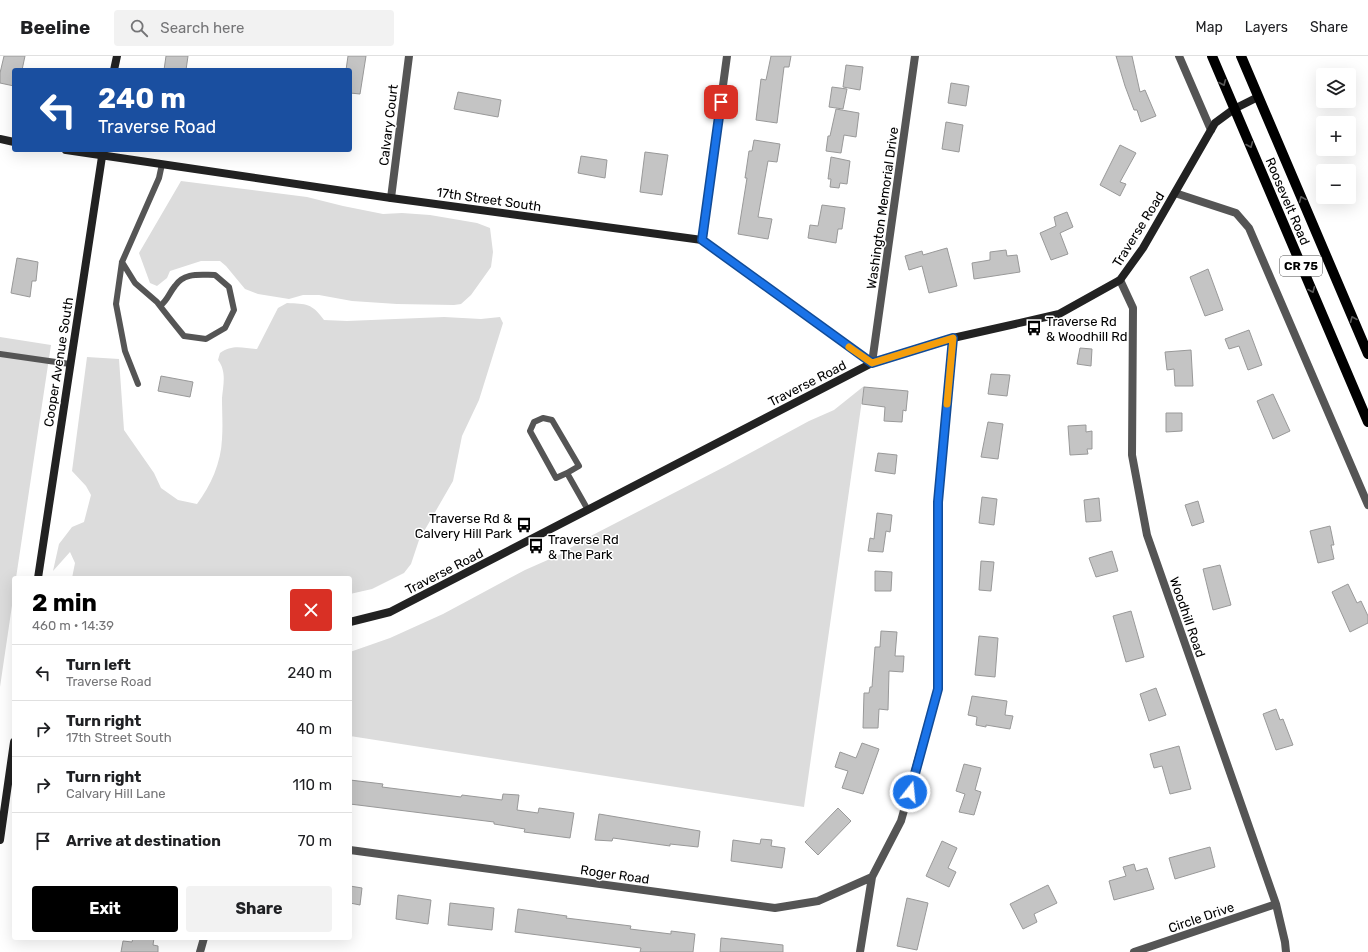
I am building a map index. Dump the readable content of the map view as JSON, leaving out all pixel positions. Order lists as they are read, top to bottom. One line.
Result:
{"streets":{"main road":["Roosevelt Road","CR 75"],"street":["Calvary Court","17th Street South","Washington Memorial Drive","Traverse Road","Cooper Avenue South","Woodhill Road","Roger Road","Circle Drive"]},"crossings":[["Calvary Court","17th Street South"],["17th Street South","Washington Memorial Drive"],["17th Street South","Traverse Road"],["17th Street South","Cooper Avenue South"],["Roosevelt Road","Traverse Road"],["Washington Memorial Drive","Traverse Road"],["Traverse Road","Woodhill Road"],["Woodhill Road","Circle Drive"]],"places":{"bus stop":["Traverse Rd & Woodhill Rd","Traverse Rd & Calvery Hill Park","Traverse Rd & The Park"]},"page":{"header":"Beeline","search":"Search here","nav":["Map","Layers","Share"],"map_buttons":["+","−"],"turn":["240 m","Traverse Road"],"heading":["2 min","460 m · 14:39"],"list":[{"name":"Turn left","note":"Traverse Road","value":"240 m"},{"name":"Turn right","note":"17th Street South","value":"40 m"},{"name":"Turn right","note":"Calvary Hill Lane","value":"110 m"},{"name":"Arrive at destination","value":"70 m"}],"buttons":["Exit","Share"]}}
